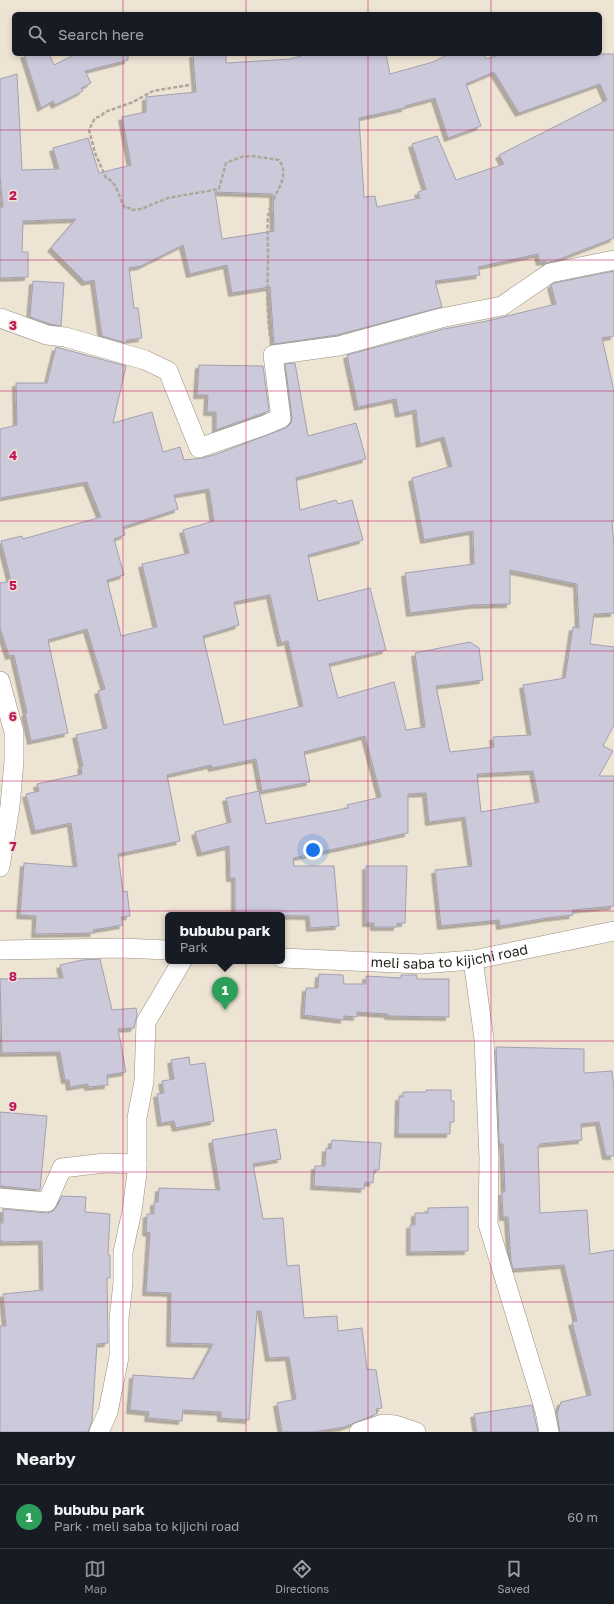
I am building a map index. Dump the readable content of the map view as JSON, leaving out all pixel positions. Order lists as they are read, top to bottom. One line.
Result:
{"streets":{"street":["meli saba to kijichi road"]},"page":{"search":"Search here","popup":["bububu park","Park"],"pins":"1","heading":"Nearby","list":[{"mark":"1","name":"bububu park","note":"Park · meli saba to kijichi road","value":"60 m"}],"nav":["Map","Directions","Saved"]},"grid":{"rows":["2","3","4","5","6","7","8","9"]}}
